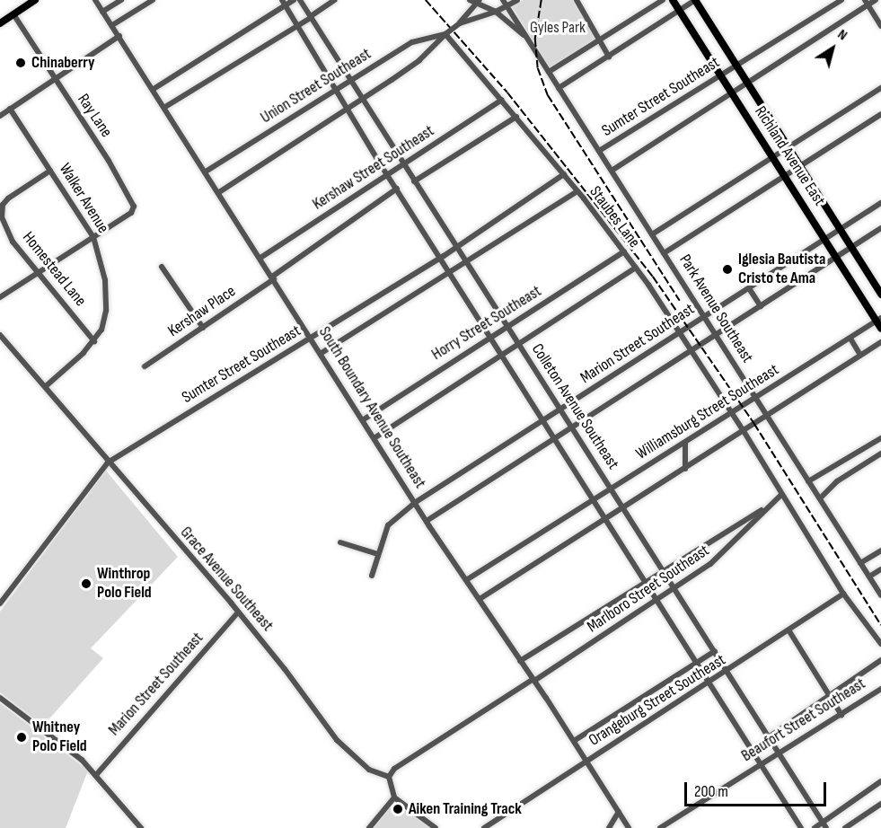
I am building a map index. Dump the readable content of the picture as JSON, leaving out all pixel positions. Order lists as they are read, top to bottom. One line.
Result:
{"streets":{"main road":["Richland Avenue East"],"street":["Union Street Southeast","Sumter Street Southeast","Ray Lane","Kershaw Street Southeast","Walker Avenue","Staubes Lane","Homestead Lane","Park Avenue Southeast","Kershaw Place","Horry Street Southeast","Marion Street Southeast","Colleton Avenue Southeast","South Boundary Avenue Southeast","Williamsburg Street Southeast","Grace Avenue Southeast","Marlboro Street Southeast","Orangeburg Street Southeast","Beaufort Street Southeast"]},"crossings":[["Union Street Southeast","Staubes Lane"],["Union Street Southeast","Park Avenue Southeast"],["Union Street Southeast","Colleton Avenue Southeast"],["Union Street Southeast","South Boundary Avenue Southeast"],["Sumter Street Southeast","Richland Avenue East"],["Sumter Street Southeast","Staubes Lane"],["Sumter Street Southeast","Park Avenue Southeast"],["Sumter Street Southeast","Colleton Avenue Southeast"],["Sumter Street Southeast","South Boundary Avenue Southeast"],["Sumter Street Southeast","Grace Avenue Southeast"],["Ray Lane","Walker Avenue"],["Richland Avenue East","Marion Street Southeast"],["Richland Avenue East","Williamsburg Street Southeast"],["Kershaw Street Southeast","Staubes Lane"],["Kershaw Street Southeast","Kershaw Place"],["Kershaw Street Southeast","Colleton Avenue Southeast"],["Kershaw Street Southeast","South Boundary Avenue Southeast"],["Walker Avenue","Homestead Lane"],["Walker Avenue","Grace Avenue Southeast"],["Staubes Lane","Horry Street Southeast"],["Staubes Lane","Marion Street Southeast"],["Staubes Lane","Williamsburg Street Southeast"],["Park Avenue Southeast","Marion Street Southeast"],["Park Avenue Southeast","Williamsburg Street Southeast"],["Kershaw Place","South Boundary Avenue Southeast"],["Horry Street Southeast","Colleton Avenue Southeast"],["Horry Street Southeast","South Boundary Avenue Southeast"],["Marion Street Southeast","Colleton Avenue Southeast"],["Marion Street Southeast","South Boundary Avenue Southeast"],["Marion Street Southeast","Grace Avenue Southeast"],["Colleton Avenue Southeast","Williamsburg Street Southeast"],["Colleton Avenue Southeast","Marlboro Street Southeast"],["Colleton Avenue Southeast","Orangeburg Street Southeast"],["Colleton Avenue Southeast","Beaufort Street Southeast"],["South Boundary Avenue Southeast","Williamsburg Street Southeast"],["South Boundary Avenue Southeast","Marlboro Street Southeast"],["South Boundary Avenue Southeast","Orangeburg Street Southeast"],["Grace Avenue Southeast","Marlboro Street Southeast"]],"parks":["Gyles Park"],"places":["Chinaberry","Iglesia Bautista Cristo te Ama","Winthrop Polo Field","Whitney Polo Field","Aiken Training Track"],"scale_bar":"200 m","north":"top right"}
